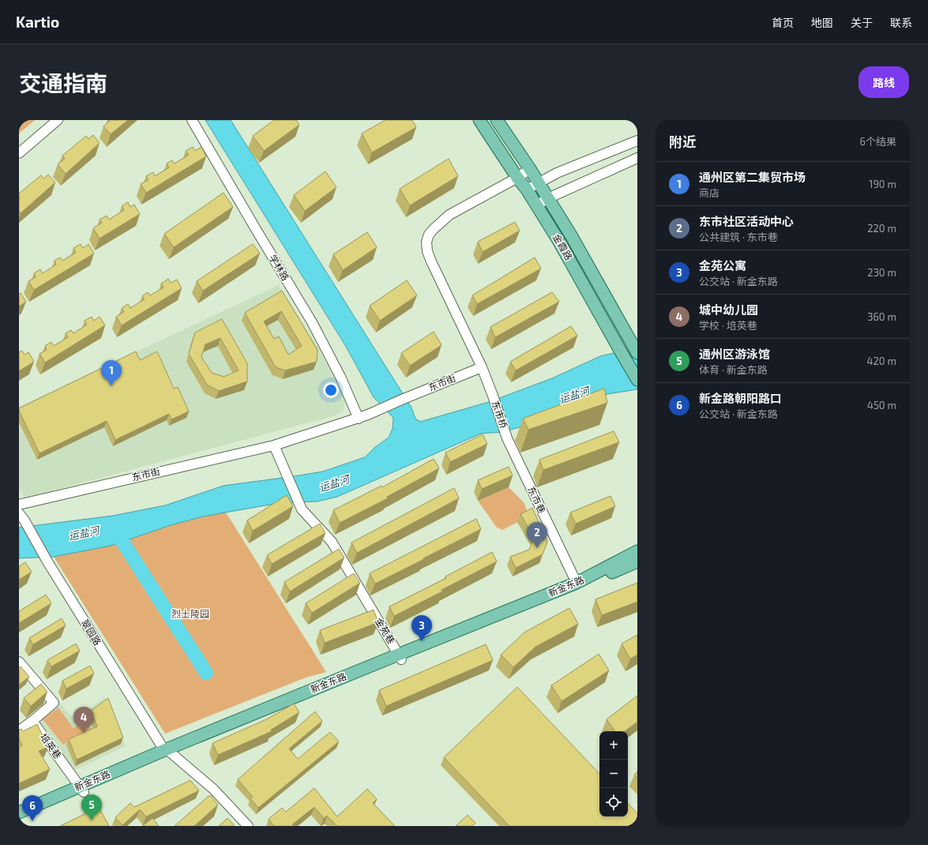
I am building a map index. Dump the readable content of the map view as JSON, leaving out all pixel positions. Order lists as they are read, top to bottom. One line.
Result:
{"streets":{"main road":["金霞路","新金东路"],"street":["学林路","东市街","东市桥","东市巷","金苑巷","翠园路","培英巷"]},"crossings":[["金霞路","东市桥"],["学林路","东市街"],["东市街","东市桥"],["东市街","金苑巷"],["东市桥","东市巷"],["东市巷","新金东路"],["新金东路","金苑巷"],["新金东路","翠园路"],["新金东路","培英巷"]],"water":["运盐河"],"parks":["烈士陵园"],"page":{"header":"Kartio","nav":["首页","地图","关于","联系"],"title":"交通指南","buttons":"路线","heading":["附近","6个结果"],"list":[{"mark":"1","name":"通州区第二集贸市场","note":"商店","value":"190 m"},{"mark":"2","name":"东市社区活动中心","note":"公共建筑 · 东市巷","value":"220 m"},{"mark":"3","name":"金苑公寓","note":"公交站 · 新金东路","value":"230 m"},{"mark":"4","name":"城中幼儿园","note":"学校 · 培英巷","value":"360 m"},{"mark":"5","name":"通州区游泳馆","note":"体育 · 新金东路","value":"420 m"},{"mark":"6","name":"新金路朝阳路口","note":"公交站 · 新金东路","value":"450 m"}],"pins":["1","2","3","4","5","6"],"map_buttons":["+","−"]}}
